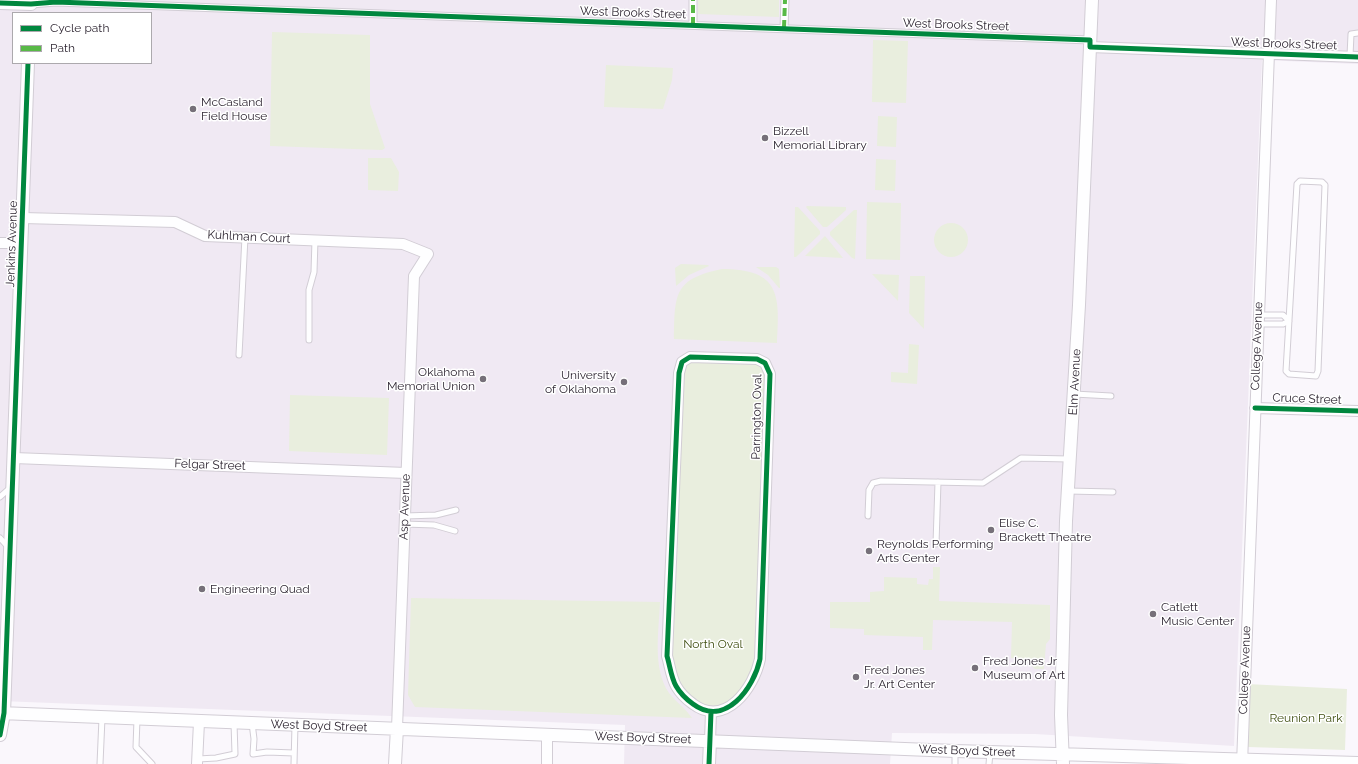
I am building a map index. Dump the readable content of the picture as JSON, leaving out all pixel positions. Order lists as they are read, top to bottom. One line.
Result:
{"streets":{"street":["West Brooks Street","Kuhlman Court","Jenkins Avenue","College Avenue","Elm Avenue","Cruce Street","Parrington Oval","Felgar Street","Asp Avenue","West Boyd Street"]},"crossings":[["West Brooks Street","College Avenue"],["West Brooks Street","Elm Avenue"],["Kuhlman Court","Jenkins Avenue"],["Kuhlman Court","Asp Avenue"],["Jenkins Avenue","Felgar Street"],["Jenkins Avenue","West Boyd Street"],["College Avenue","Cruce Street"],["College Avenue","West Boyd Street"],["Elm Avenue","West Boyd Street"],["Felgar Street","Asp Avenue"],["Asp Avenue","West Boyd Street"]],"parks":["North Oval","Reunion Park"],"places":["McCasland Field House","Bizzell Memorial Library","Oklahoma Memorial Union","University of Oklahoma","Elise C. Brackett Theatre","Reynolds Performing Arts Center","Engineering Quad","Catlett Music Center","Fred Jones Jr Museum of Art","Fred Jones Jr. Art Center"],"legend":["Cycle path","Path"]}
